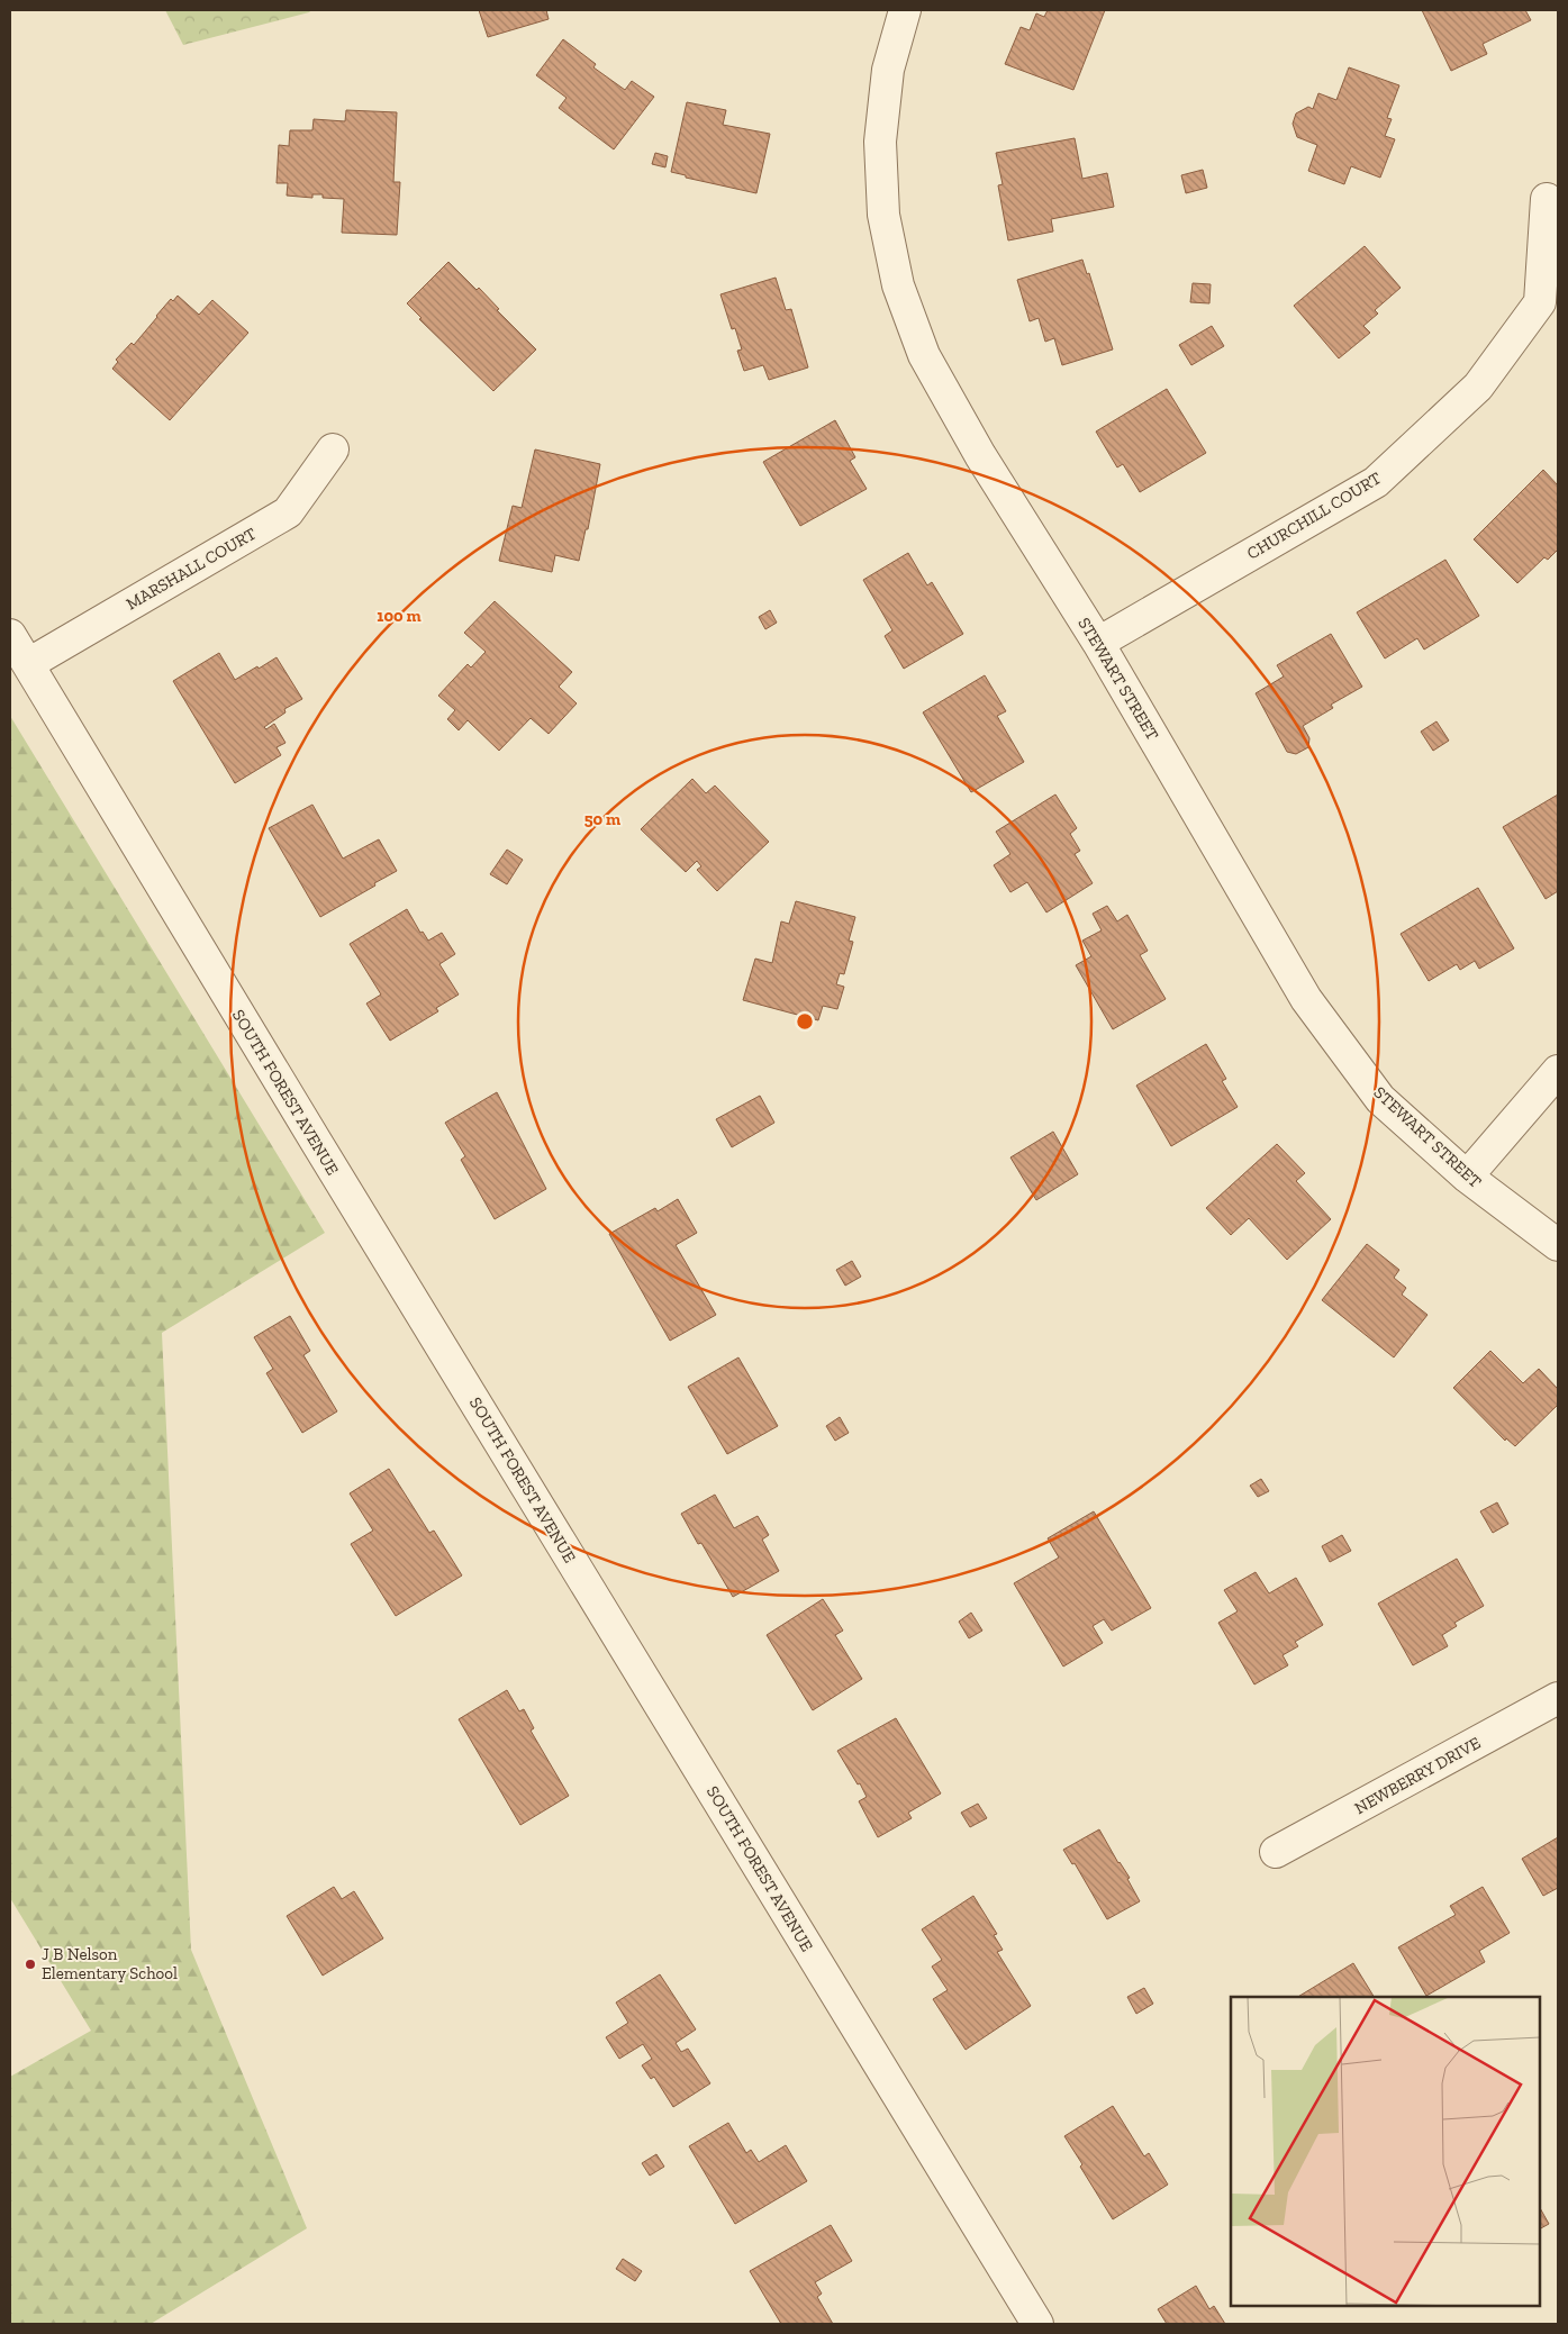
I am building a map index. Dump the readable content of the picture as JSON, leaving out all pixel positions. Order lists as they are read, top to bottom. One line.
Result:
{"streets":{"street":["CHURCHILL COURT","MARSHALL COURT","STEWART STREET","SOUTH FOREST AVENUE","NEWBERRY DRIVE"]},"crossings":[["CHURCHILL COURT","STEWART STREET"],["MARSHALL COURT","SOUTH FOREST AVENUE"]],"places":["J B Nelson Elementary School"],"rings":["100 m","50 m"]}
